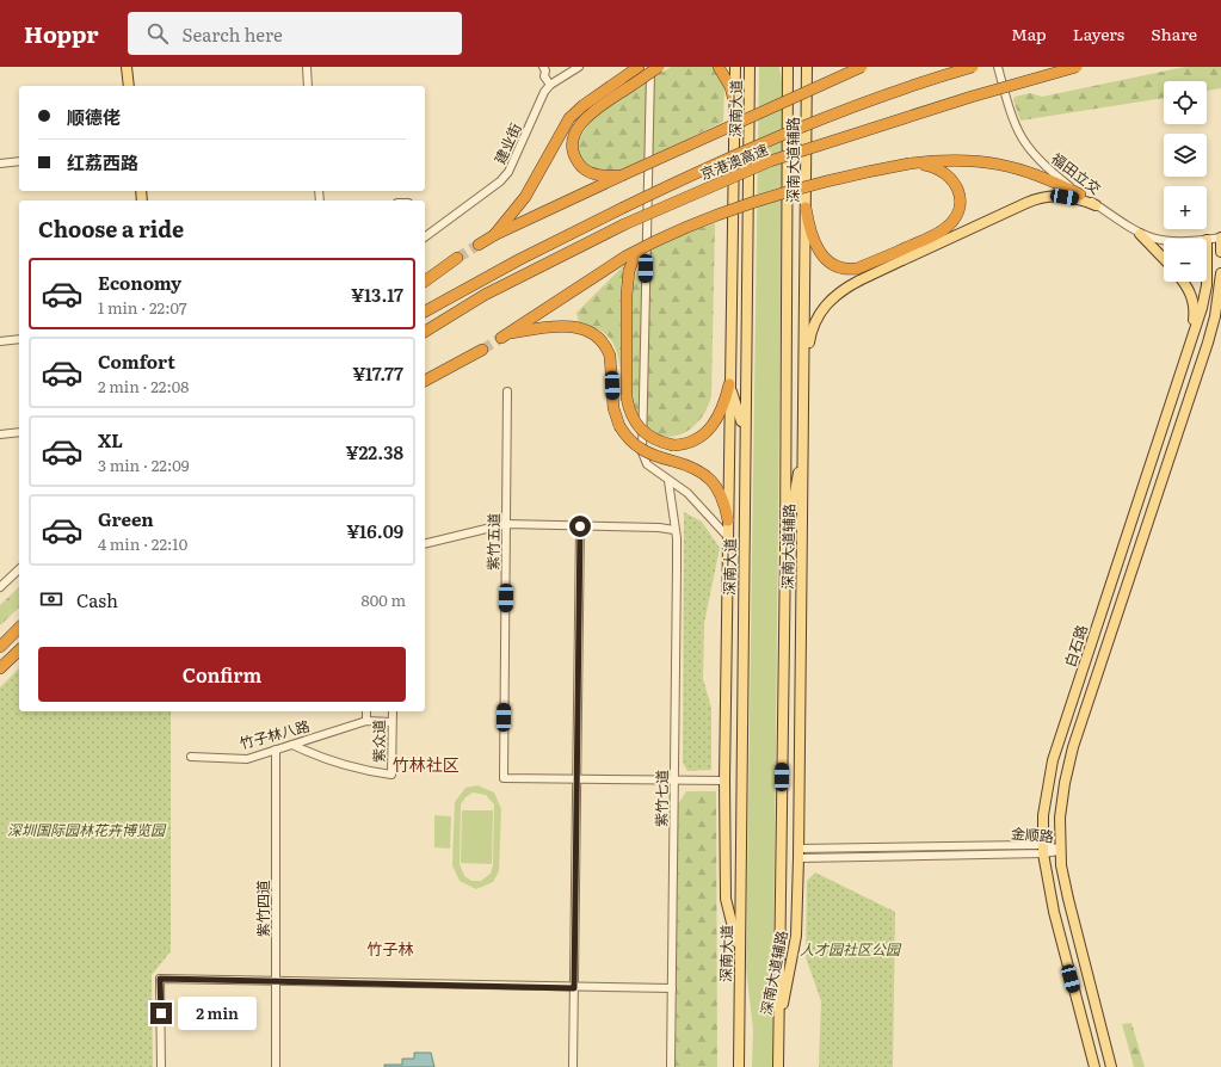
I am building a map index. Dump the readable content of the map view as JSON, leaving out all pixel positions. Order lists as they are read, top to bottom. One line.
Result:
{"streets":{"highway":["京港澳高速"],"main road":["深南大道","深南大道辅路","白石路"],"street":["建业街","福田立交","紫竹五道","竹子林八路","紫众道","紫竹七道","金顺路","紫竹四道"]},"crossings":[["深南大道辅路","金顺路"],["福田立交","白石路"],["白石路","金顺路"],["竹子林八路","紫众道"],["竹子林八路","紫竹四道"]],"districts":["竹林社区","竹子林"],"parks":["深圳国际园林花卉博览园","人才园社区公园"],"page":{"header":"Hoppr","search":"Search here","nav":["Map","Layers","Share"],"map_buttons":["+","−"],"banner":["顺德佬","红荔西路"],"heading":"Choose a ride","list":[{"name":"Economy","note":"1 min · 22:07","value":"¥13.17"},{"name":"Comfort","note":"2 min · 22:08","value":"¥17.77"},{"name":"XL","note":"3 min · 22:09","value":"¥22.38"},{"name":"Green","note":"4 min · 22:10","value":"¥16.09"}],"pay":["Cash","800 m"],"buttons":"Confirm","bubble":"2 min"}}
